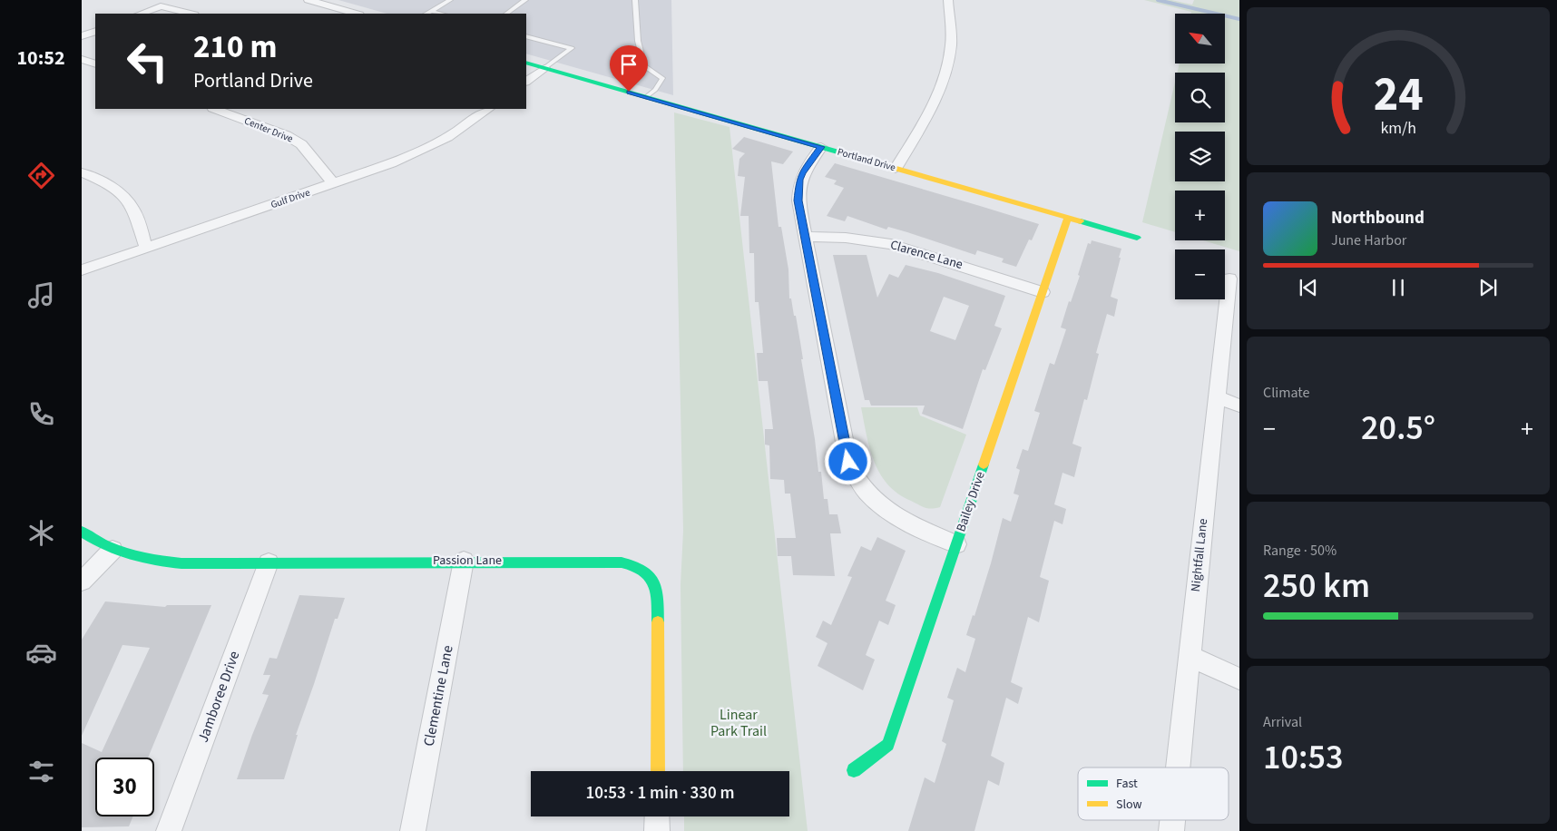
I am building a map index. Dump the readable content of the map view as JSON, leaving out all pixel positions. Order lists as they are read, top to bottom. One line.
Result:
{"streets":{"street":["Center Drive","Portland Drive","Gulf Drive","Clarence Lane","Bailey Drive","Nightfall Lane","Passion Lane","Clementine Lane","Jamboree Drive"]},"crossings":[["Center Drive","Gulf Drive"],["Portland Drive","Bailey Drive"],["Clarence Lane","Bailey Drive"],["Passion Lane","Clementine Lane"],["Passion Lane","Jamboree Drive"]],"parks":["Linear Park Trail"],"legend":["Fast","Slow"],"north":"top left","page":{"tabs":"10:52","map_buttons":["+","−"],"turn":["210 m","Portland Drive"],"song":["Northbound","June Harbor"],"tile":["Climate",["Range · 50%","250 km"],["Arrival","10:53"]],"heat":["−","20.5°","+"],"limit":"30","trip":"10:53 · 1 min · 330 m","gauge":["24","km/h"]}}
